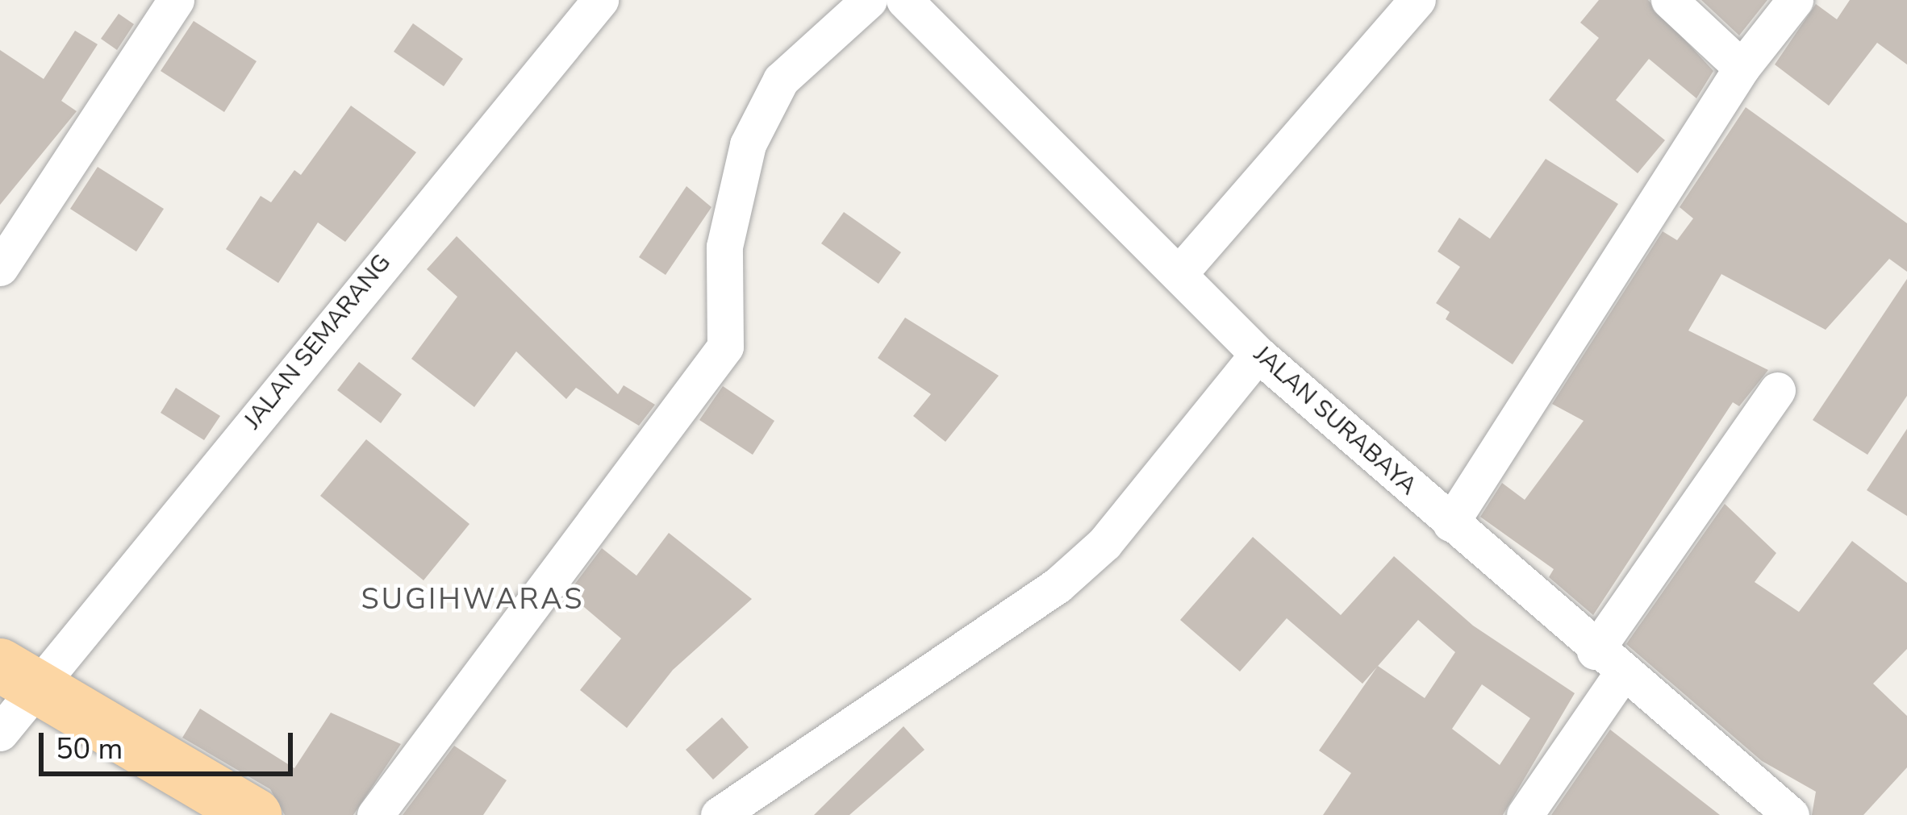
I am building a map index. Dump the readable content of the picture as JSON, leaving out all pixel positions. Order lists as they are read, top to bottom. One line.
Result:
{"streets":{"street":["JALAN SEMARANG","JALAN SURABAYA"]},"districts":["SUGIHWARAS"],"scale_bar":"50 m"}
